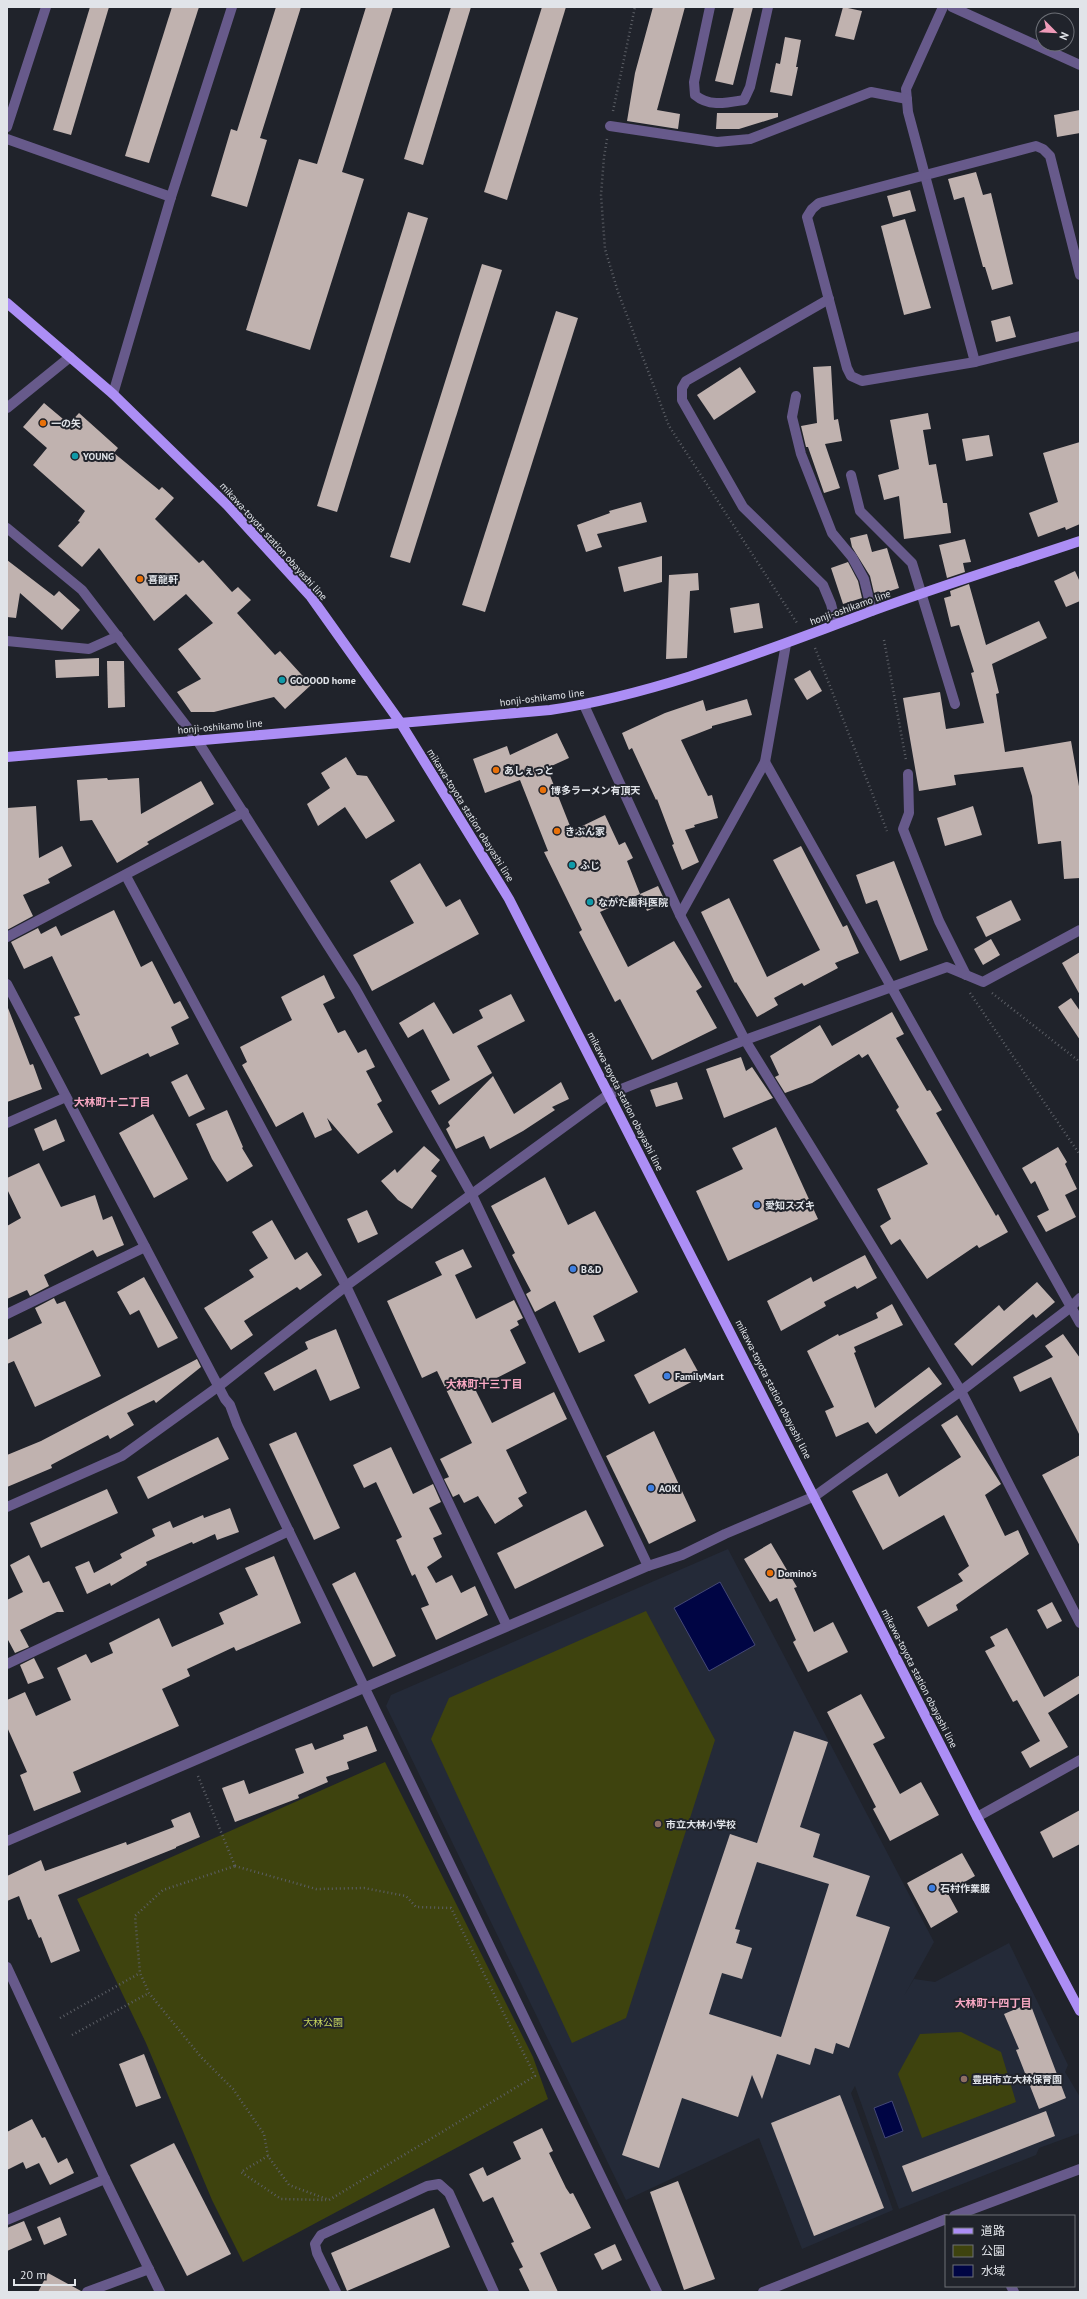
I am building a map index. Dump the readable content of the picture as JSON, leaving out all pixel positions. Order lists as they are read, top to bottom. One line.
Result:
{"streets":{"main road":["mikawa-toyota station obayashi line","honji-oshikamo line"]},"crossings":[["mikawa-toyota station obayashi line","honji-oshikamo line"]],"districts":["大林町十二丁目","大林町十三丁目","大林町十四丁目"],"parks":["大林公園"],"places":["一の矢","YOUNG","喜龍軒","GOOOOD home","あしぇっと","博多ラーメン有頂天","きぶん家","ふじ","ながた歯科医院","愛知スズキ","B&D","FamilyMart","AOKI","Domino's","市立大林小学校","石村作業服","豊田市立大林保育園"],"legend":["道路","公園","水域"],"scale_bar":"20 m","north":"bottom right"}
